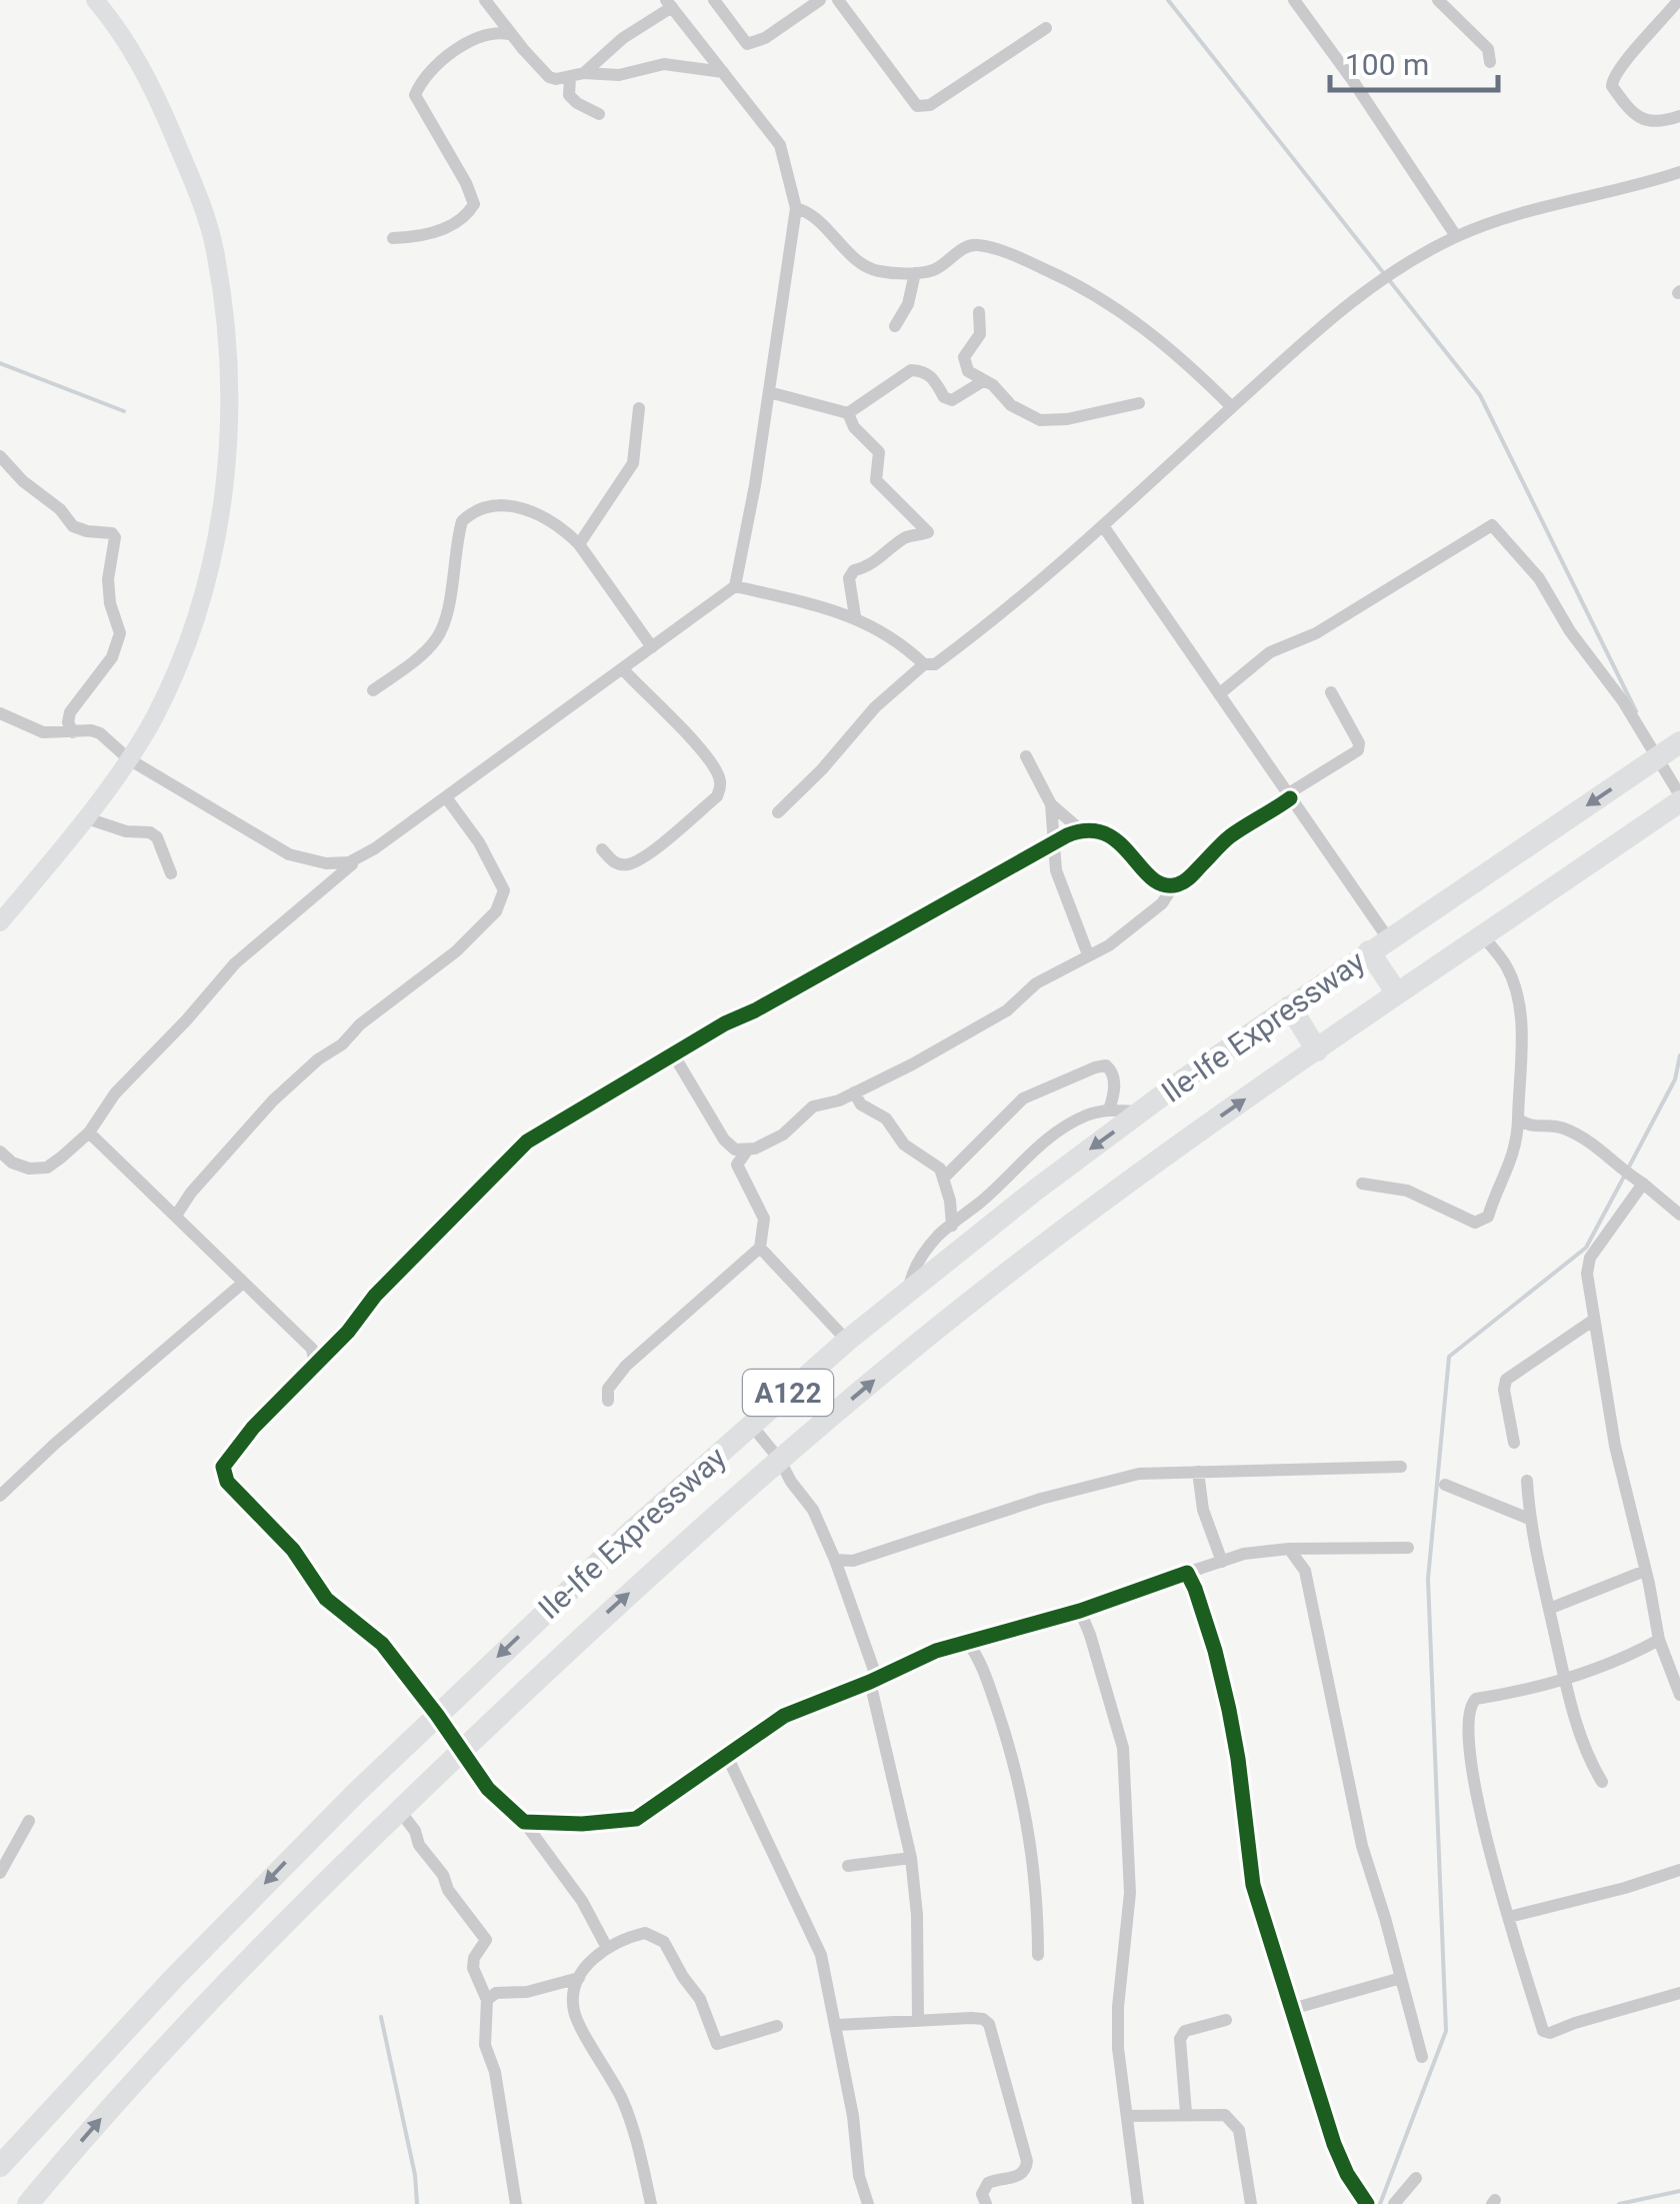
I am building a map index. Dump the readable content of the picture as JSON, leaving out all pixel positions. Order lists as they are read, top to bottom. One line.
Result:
{"streets":{"highway":["Ile-Ife Expressway","A122"]},"scale_bar":"100 m"}
